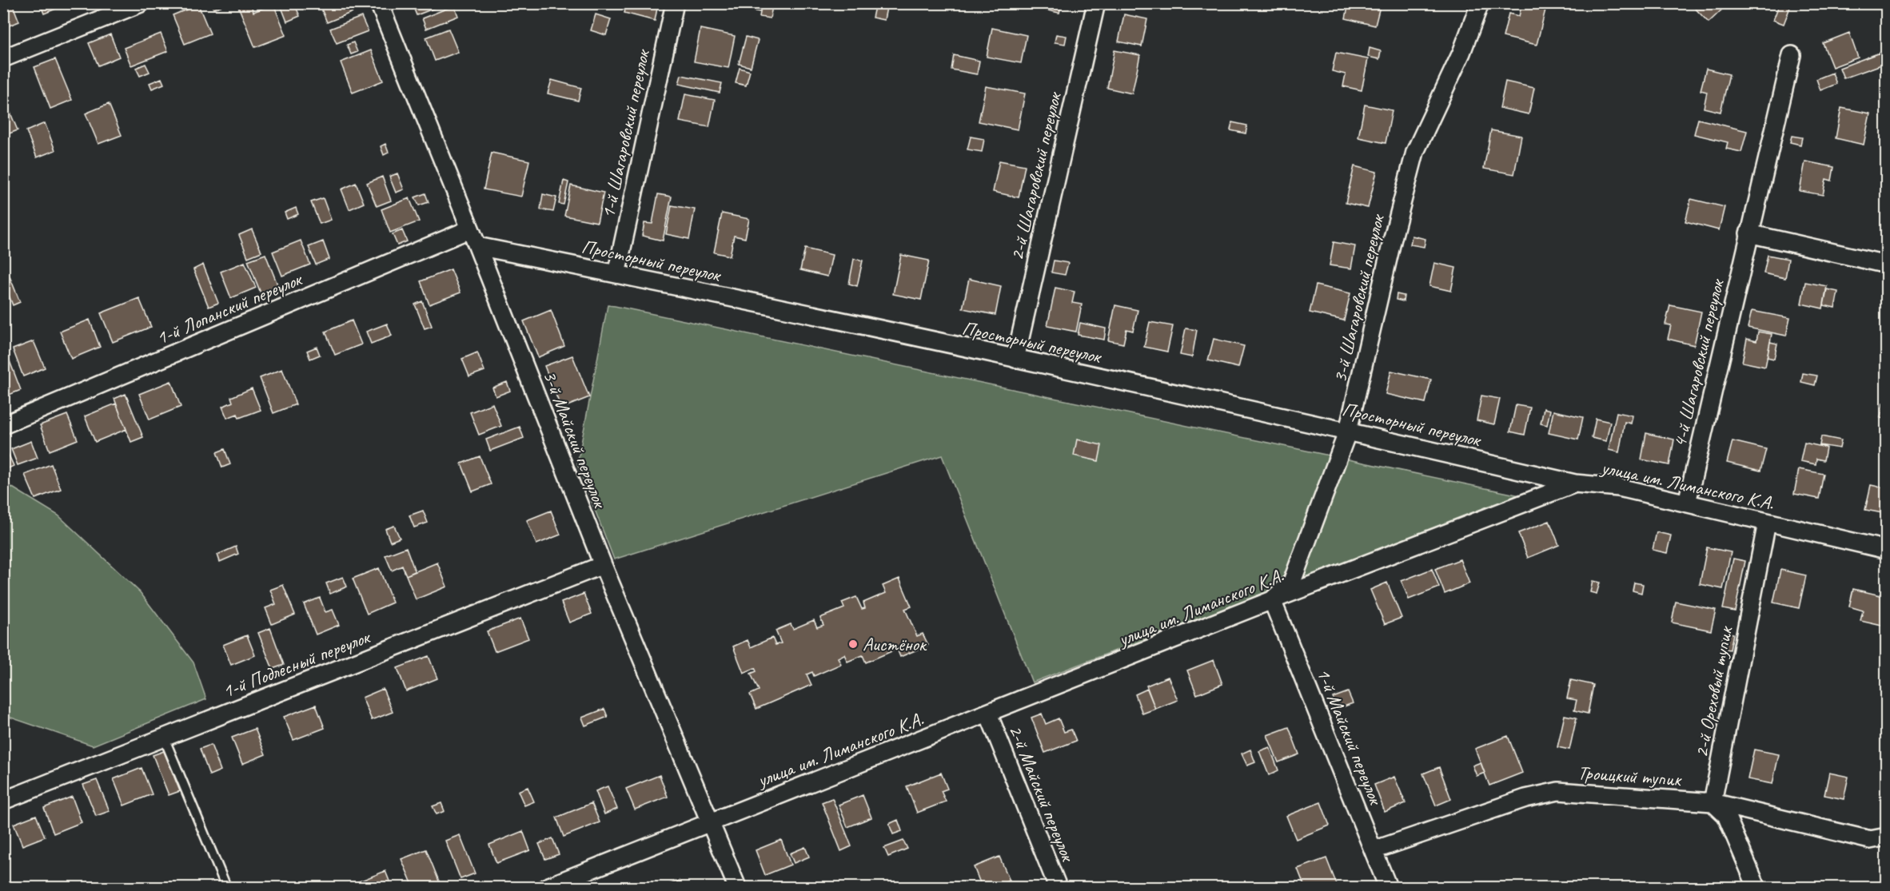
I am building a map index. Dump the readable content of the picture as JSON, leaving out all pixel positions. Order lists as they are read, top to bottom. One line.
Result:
{"streets":{"street":["1-й Шагаровский переулок","2-й Шагаровский переулок","Просторный переулок","3-й Шагаровский переулок","1-й Лопанский переулок","4-й Шагаровский переулок","3-й Майский переулок","улица им. Лиманского К.А.","1-й Подлесный переулок","2-й Ореховый тупик","1-й Майский переулок","Троицкий тупик","2-й Майский переулок"]},"crossings":[["1-й Шагаровский переулок","Просторный переулок"],["2-й Шагаровский переулок","Просторный переулок"],["Просторный переулок","3-й Шагаровский переулок"],["Просторный переулок","3-й Майский переулок"],["Просторный переулок","улица им. Лиманского К.А."],["3-й Шагаровский переулок","улица им. Лиманского К.А."],["3-й Шагаровский переулок","1-й Майский переулок"],["1-й Лопанский переулок","3-й Майский переулок"],["4-й Шагаровский переулок","улица им. Лиманского К.А."],["3-й Майский переулок","улица им. Лиманского К.А."],["3-й Майский переулок","1-й Подлесный переулок"],["улица им. Лиманского К.А.","2-й Ореховый тупик"],["улица им. Лиманского К.А.","1-й Майский переулок"],["улица им. Лиманского К.А.","2-й Майский переулок"],["2-й Ореховый тупик","Троицкий тупик"],["1-й Майский переулок","Троицкий тупик"]],"places":["Аистёнок"]}
